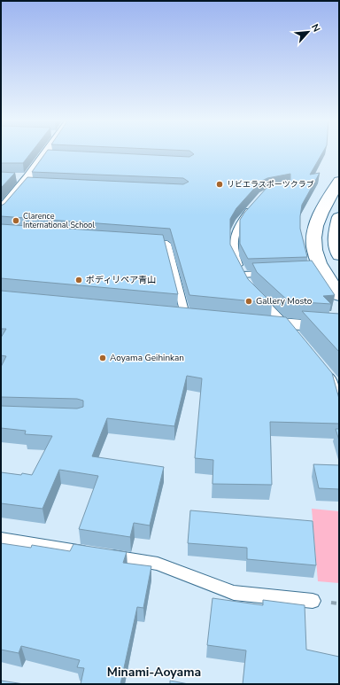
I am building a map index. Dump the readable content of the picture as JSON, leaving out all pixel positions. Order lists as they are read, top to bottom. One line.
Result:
{"districts":["Minami-Aoyama"],"places":["リビエラスポーツクラブ","Clarence International School","ボディリペア青山","Gallery Mosto","Aoyama Geihinkan"],"north":"top right"}
